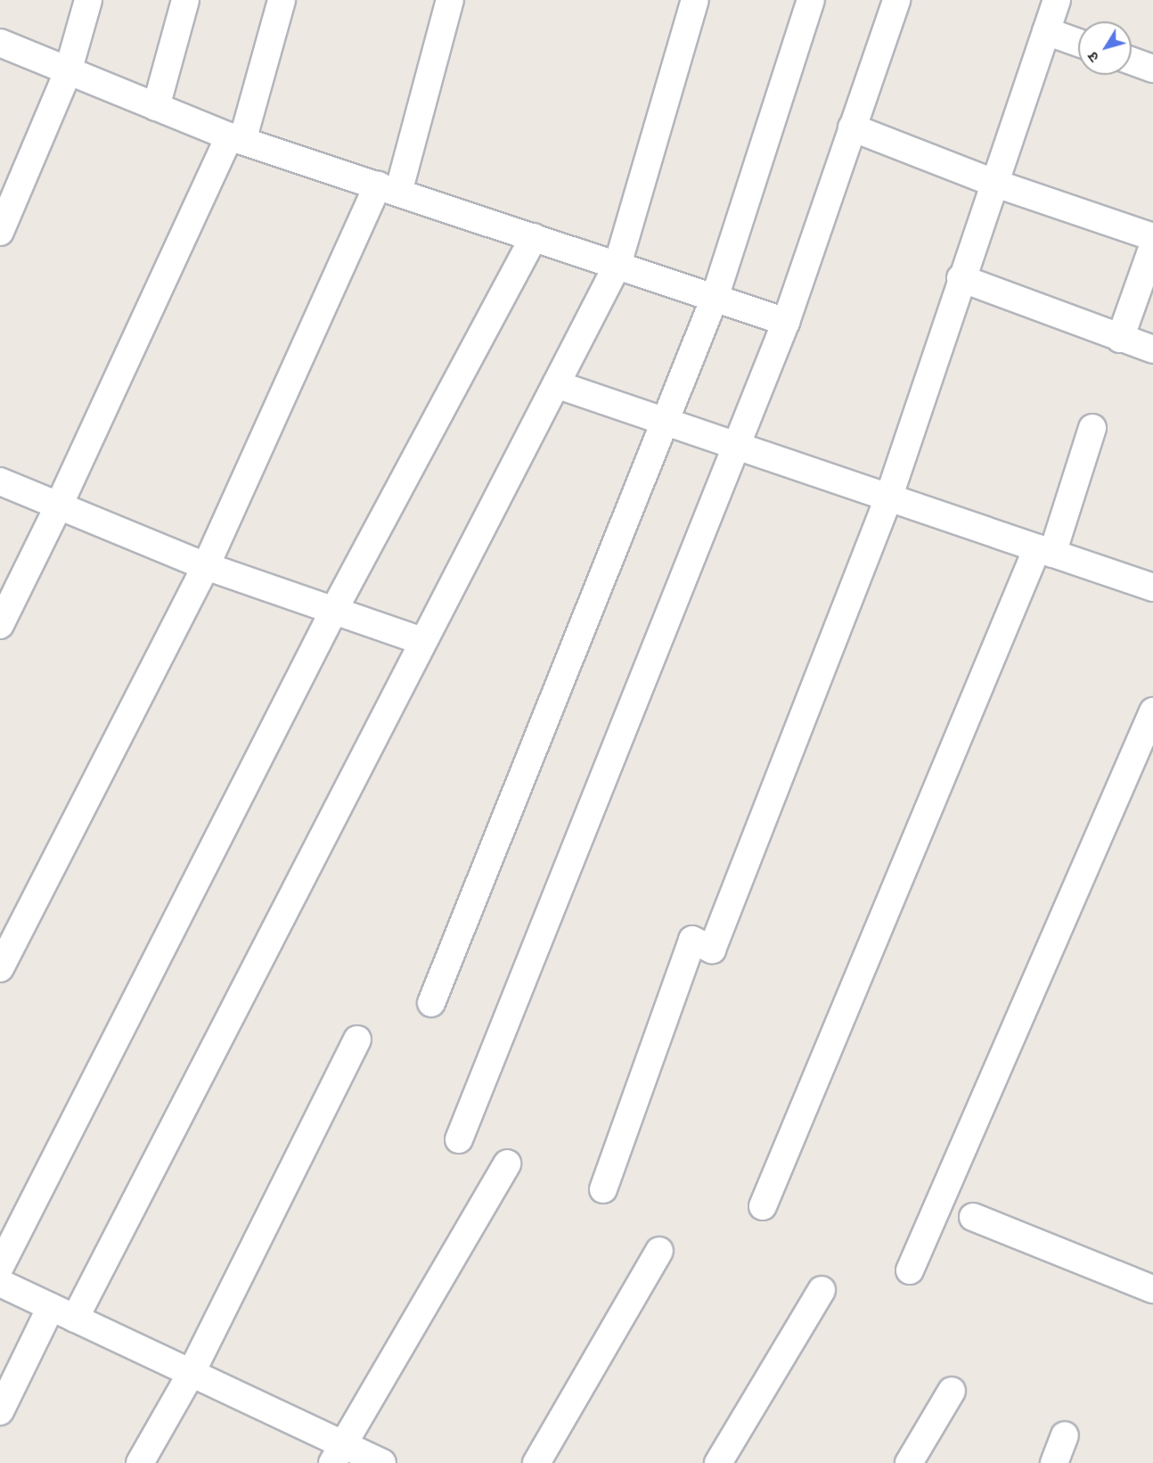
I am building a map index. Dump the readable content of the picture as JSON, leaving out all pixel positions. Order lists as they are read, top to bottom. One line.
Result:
{"north":"bottom left"}
